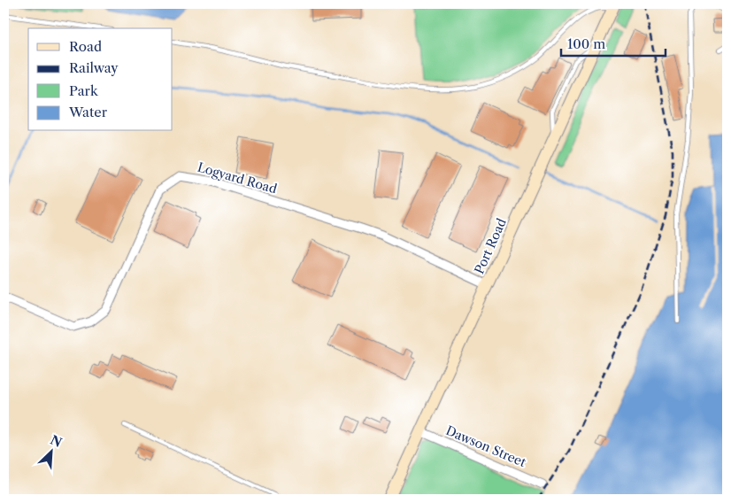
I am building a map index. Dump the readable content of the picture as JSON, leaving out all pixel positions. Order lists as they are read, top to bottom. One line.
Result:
{"streets":{"main road":["Port Road"],"street":["Logyard Road","Dawson Street"]},"crossings":[["Logyard Road","Port Road"],["Port Road","Dawson Street"]],"legend":["Road","Railway","Park","Water"],"scale_bar":"100 m","north":"top right"}
